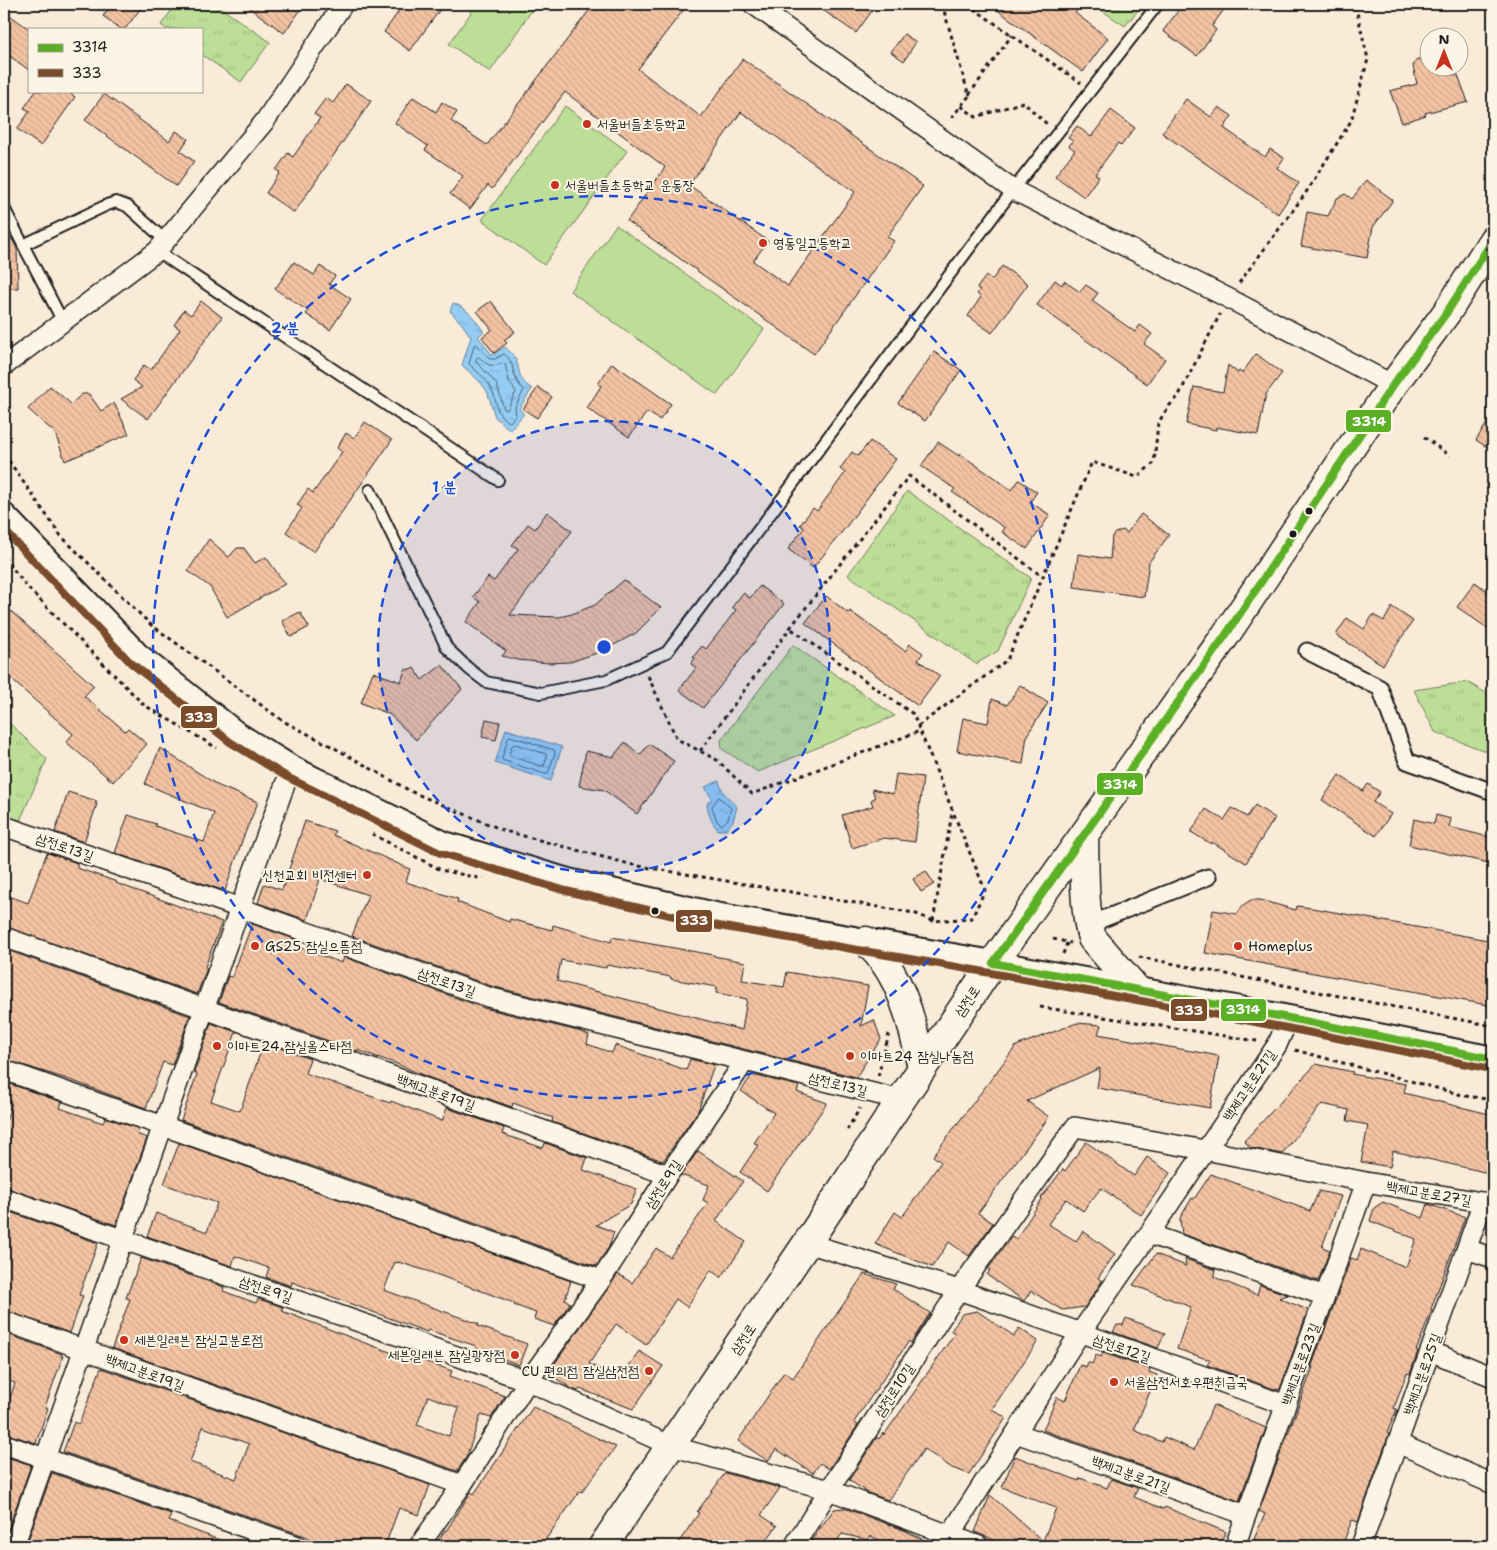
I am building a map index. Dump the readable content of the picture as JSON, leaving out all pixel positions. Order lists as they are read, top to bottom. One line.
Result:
{"streets":{"main road":["삼전로"],"street":["삼전로13길","백제고분로21길","백제고분로19길","삼전로9길","백제고분로27길","삼전로12길","백제고분로23길","백제고분로25길","삼전로10길"]},"crossings":[["삼전로13길","삼전로"],["삼전로13길","삼전로9길"],["삼전로","삼전로9길"],["삼전로","삼전로12길"],["백제고분로21길","삼전로12길"],["백제고분로21길","백제고분로23길"],["백제고분로19길","삼전로9길"],["백제고분로27길","백제고분로23길"],["백제고분로27길","백제고분로25길"],["삼전로12길","백제고분로23길"],["삼전로12길","삼전로10길"]],"places":["서울버들초등학교","서울버들초등학교 운동장","영동일고등학교","신천교회 비전센터","GS25 잠실으뜸점","Homeplus","이마트24 잠실올스타점","이마트24 잠실나눔점","세븐일레븐 잠실고분로점","세븐일레븐 잠실광장점","CU 편의점 잠실삼전점","서울삼전서호우편취급국"],"lines":["transit line 3314","transit line 333"],"legend":["3314","333"],"north":"top","rings":["2 분","1 분"]}
